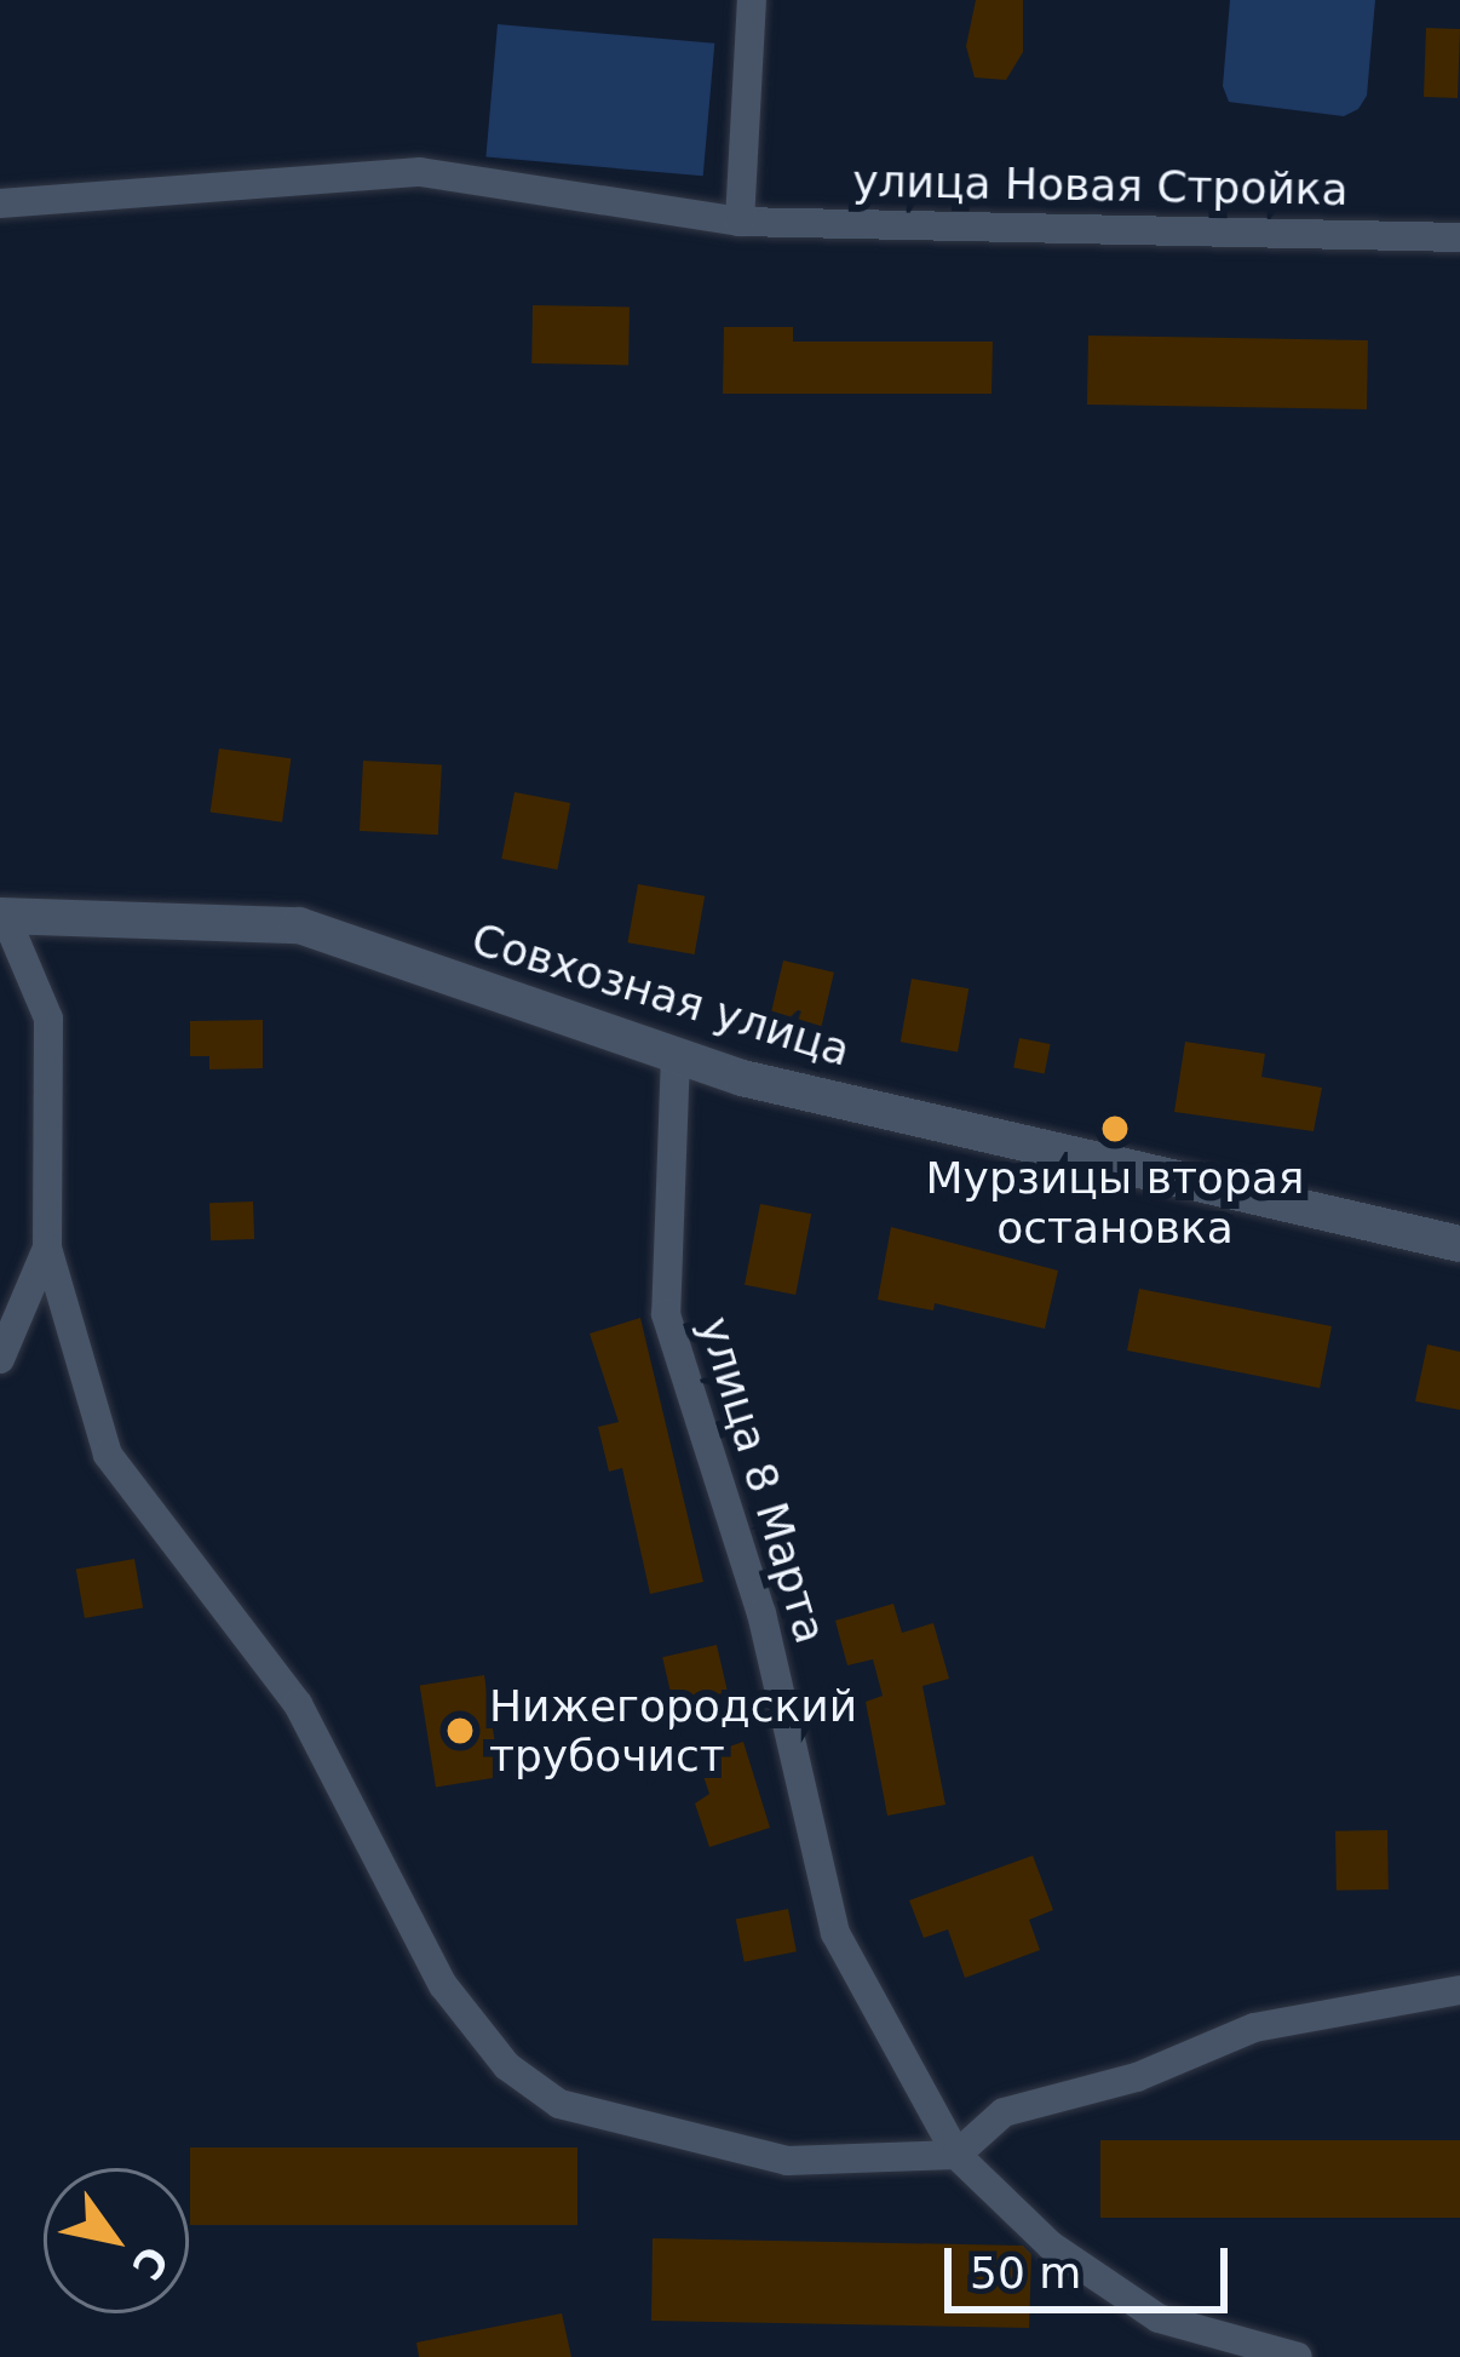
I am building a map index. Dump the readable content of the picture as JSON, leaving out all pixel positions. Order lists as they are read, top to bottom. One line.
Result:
{"streets":{"street":["улица Новая Стройка","Совхозная улица","улица 8 Марта"]},"crossings":[["Совхозная улица","улица 8 Марта"]],"places":["Мурзицы вторая остановка","Нижегородский трубочист"],"scale_bar":"50 m","north":"bottom right"}
